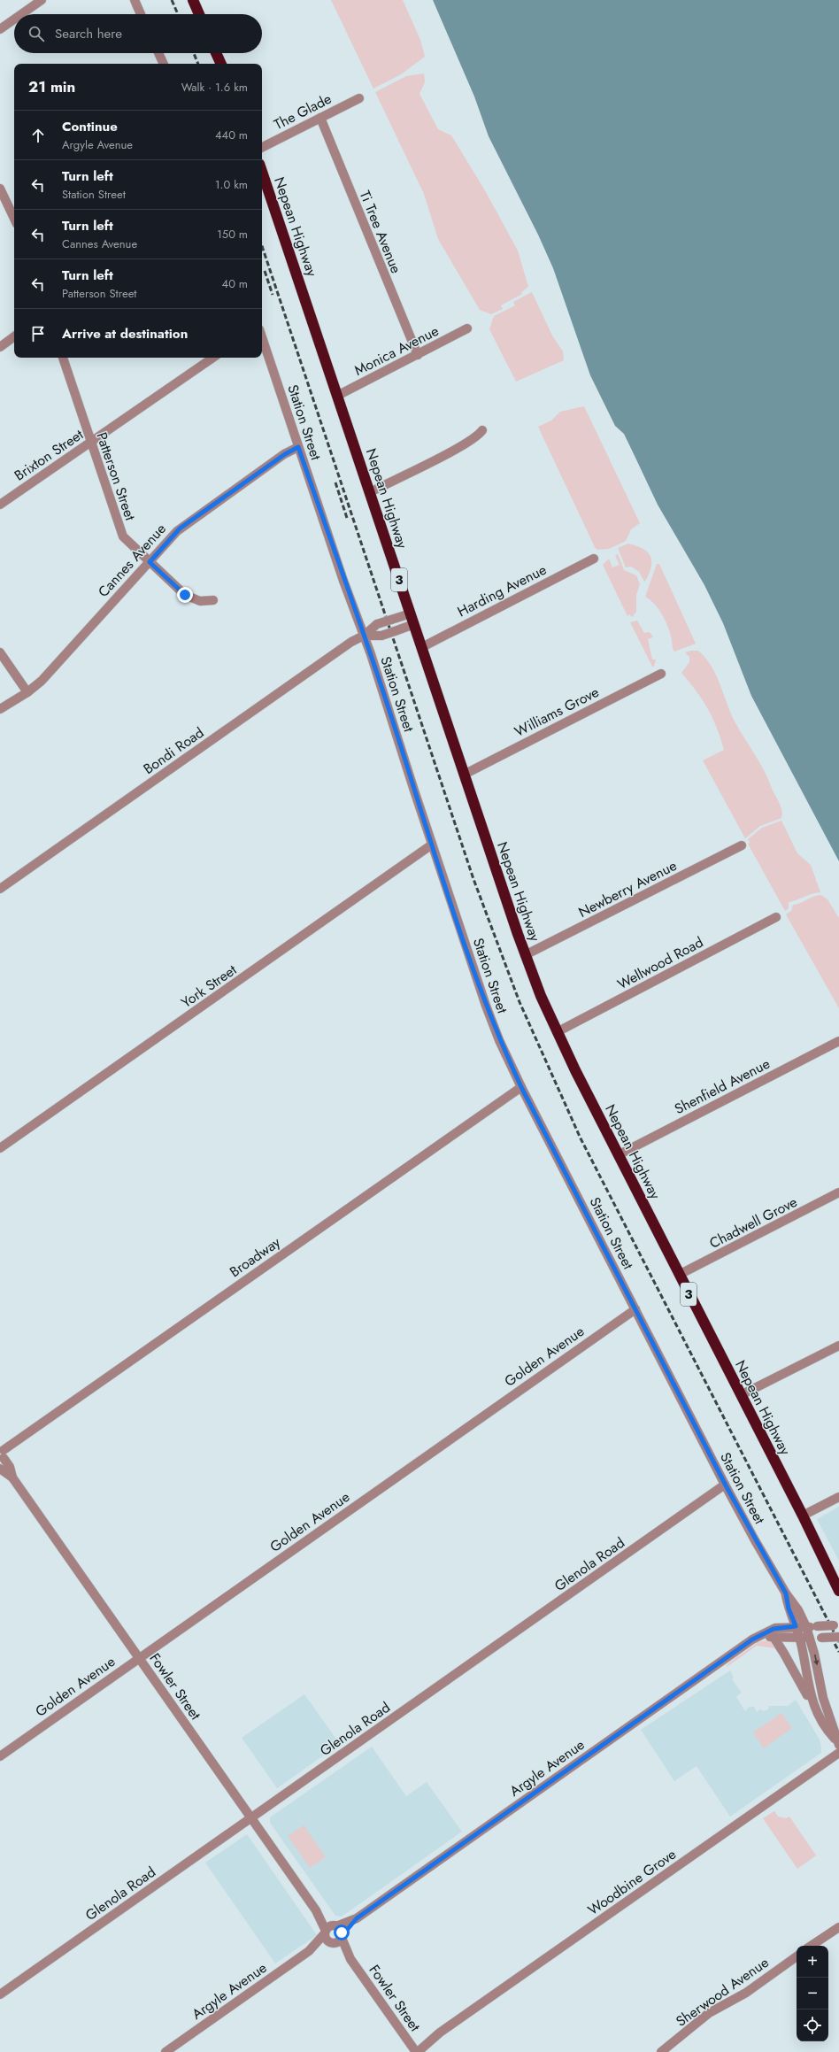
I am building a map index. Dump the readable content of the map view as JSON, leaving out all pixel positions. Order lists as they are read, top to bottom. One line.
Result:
{"streets":{"highway":["Nepean Highway","3"],"street":["The Glade","Ti Tree Avenue","Monica Avenue","Station Street","Brixton Street","Patterson Street","Cannes Avenue","Harding Avenue","Williams Grove","Bondi Road","Newberry Avenue","Wellwood Road","York Street","Shenfield Avenue","Chadwell Grove","Broadway","Golden Avenue","Glenola Road","Fowler Street","Argyle Avenue","Woodbine Grove","Sherwood Avenue"]},"crossings":[["The Glade","Ti Tree Avenue"],["Nepean Highway","Monica Avenue"],["Nepean Highway","Harding Avenue"],["Nepean Highway","Williams Grove"],["Nepean Highway","Bondi Road"],["Nepean Highway","Newberry Avenue"],["Nepean Highway","Wellwood Road"],["Nepean Highway","Shenfield Avenue"],["Nepean Highway","Chadwell Grove"],["Ti Tree Avenue","Monica Avenue"],["Station Street","Cannes Avenue"],["Station Street","Bondi Road"],["Station Street","York Street"],["Station Street","Broadway"],["Station Street","Golden Avenue"],["Station Street","Glenola Road"],["Station Street","Argyle Avenue"],["Brixton Street","Patterson Street"],["Patterson Street","Cannes Avenue"],["Broadway","Fowler Street"],["Golden Avenue","Fowler Street"],["Glenola Road","Fowler Street"],["Fowler Street","Argyle Avenue"],["Fowler Street","Woodbine Grove"]],"page":{"search":"Search here","heading":["21 min","Walk · 1.6 km"],"list":[["Continue","Argyle Avenue","440 m"],["Turn left","Station Street","1.0 km"],["Turn left","Cannes Avenue","150 m"],["Turn left","Patterson Street","40 m"],"Arrive at destination"],"map_buttons":["+","−"]}}
